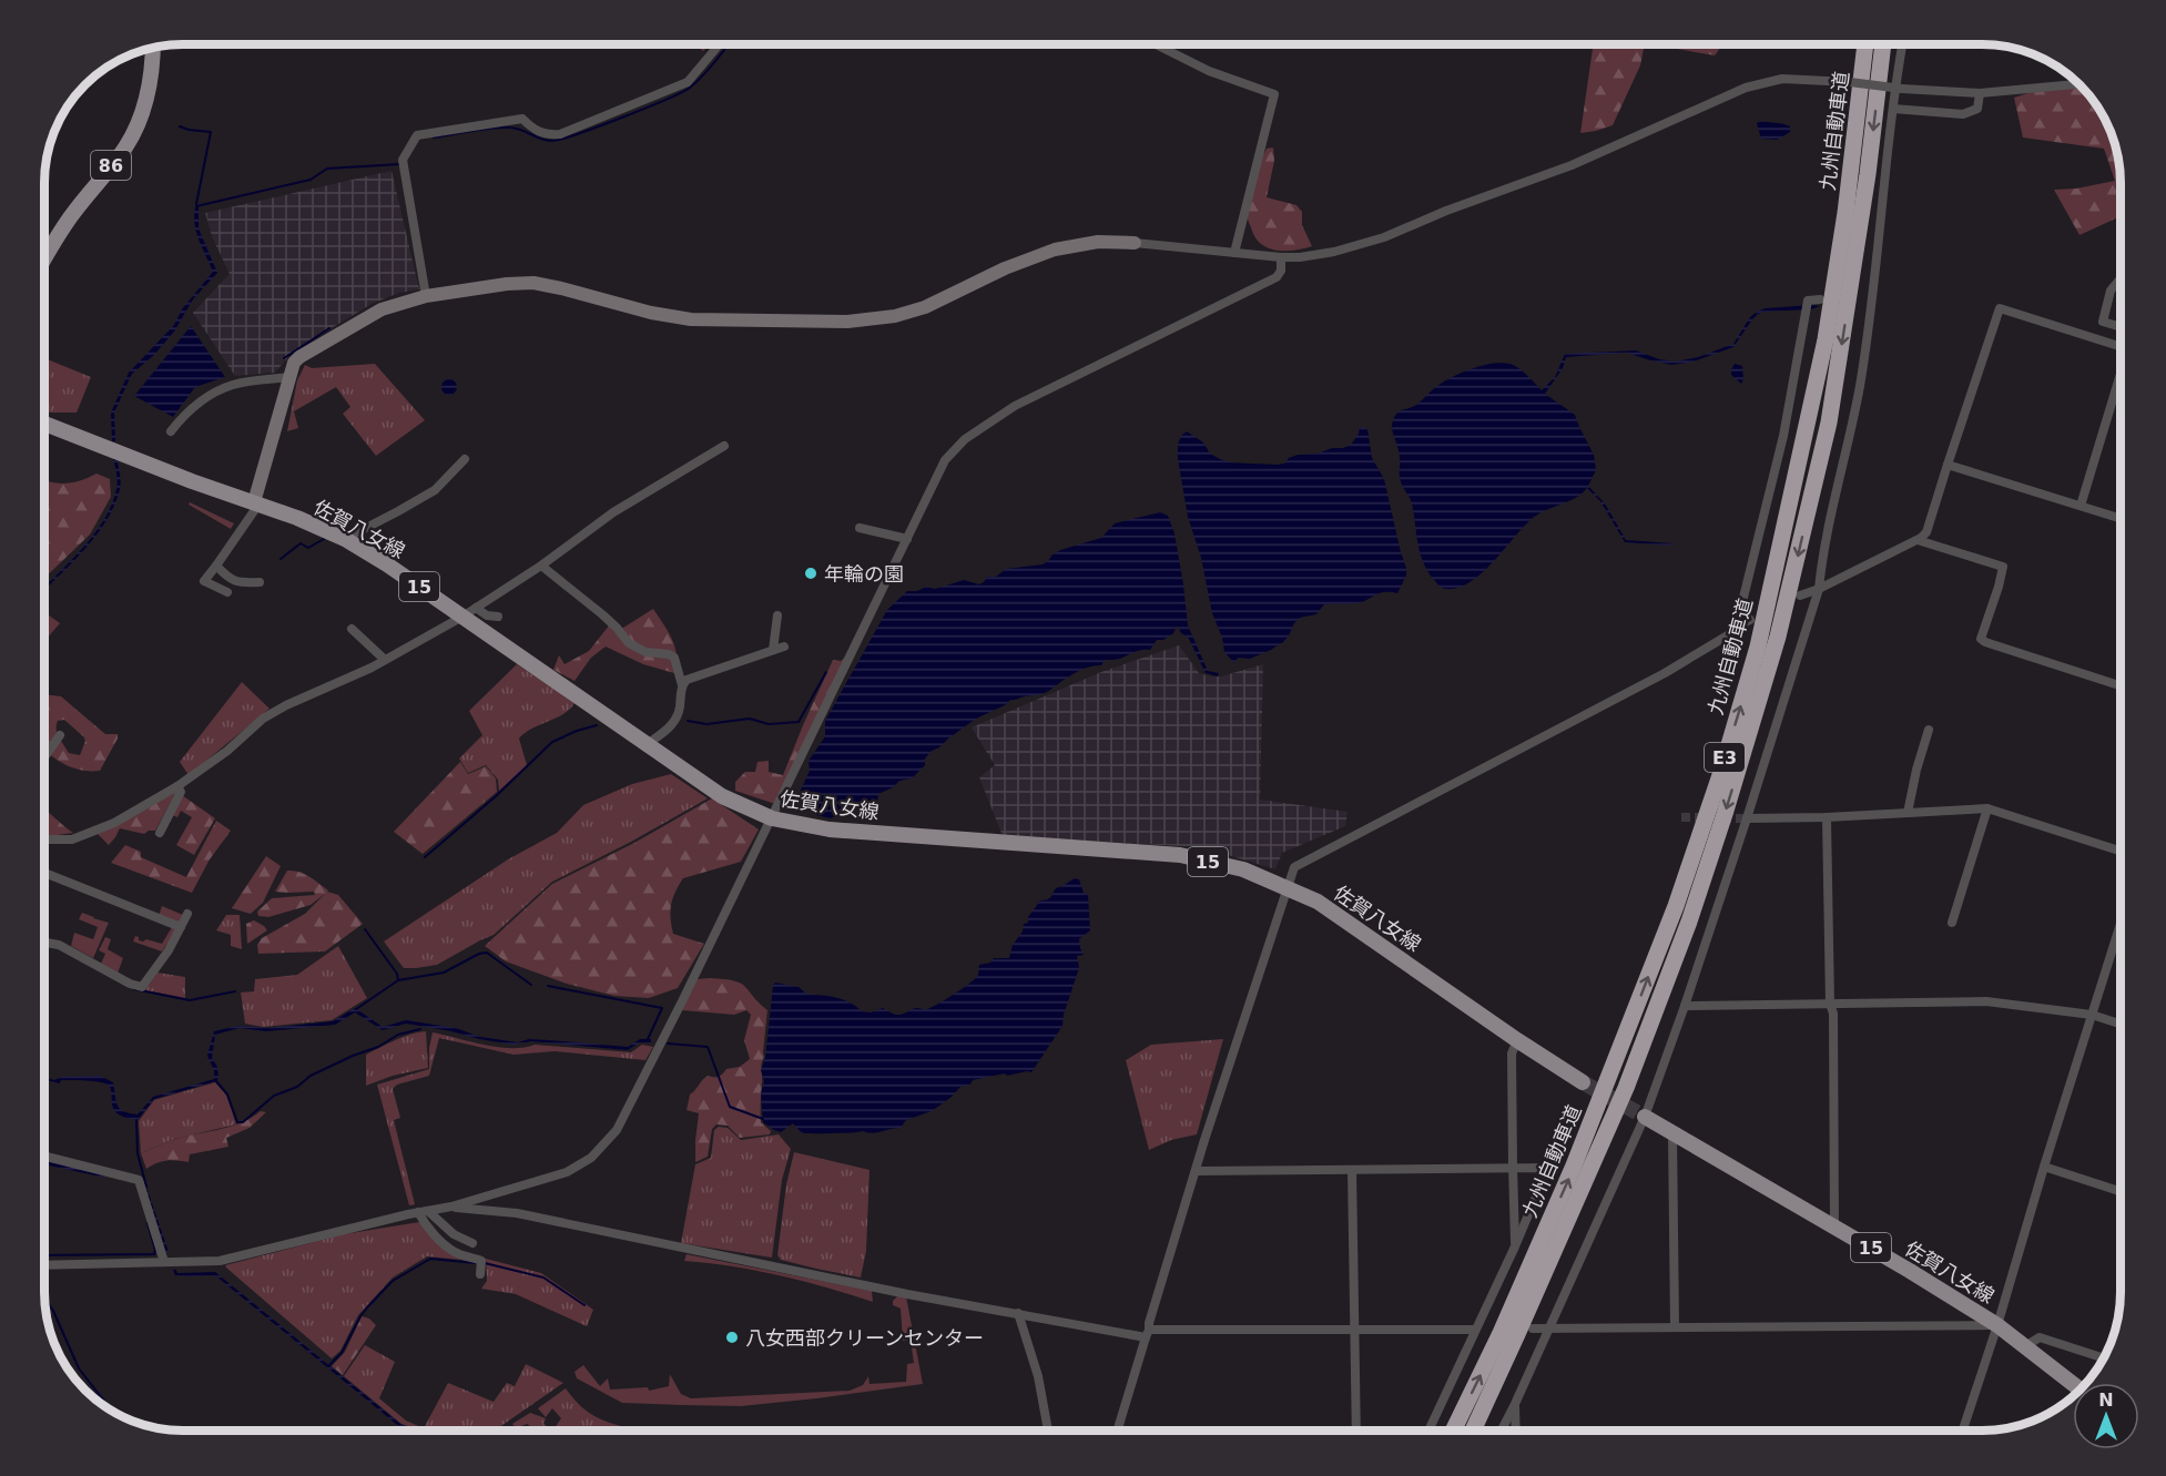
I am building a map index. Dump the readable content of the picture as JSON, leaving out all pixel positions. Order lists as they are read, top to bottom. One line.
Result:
{"streets":{"highway":["九州自動車道","E3"],"main road":["86","佐賀八女線","15"]},"places":["年輪の園","八女西部クリーンセンター"],"north":"top"}
